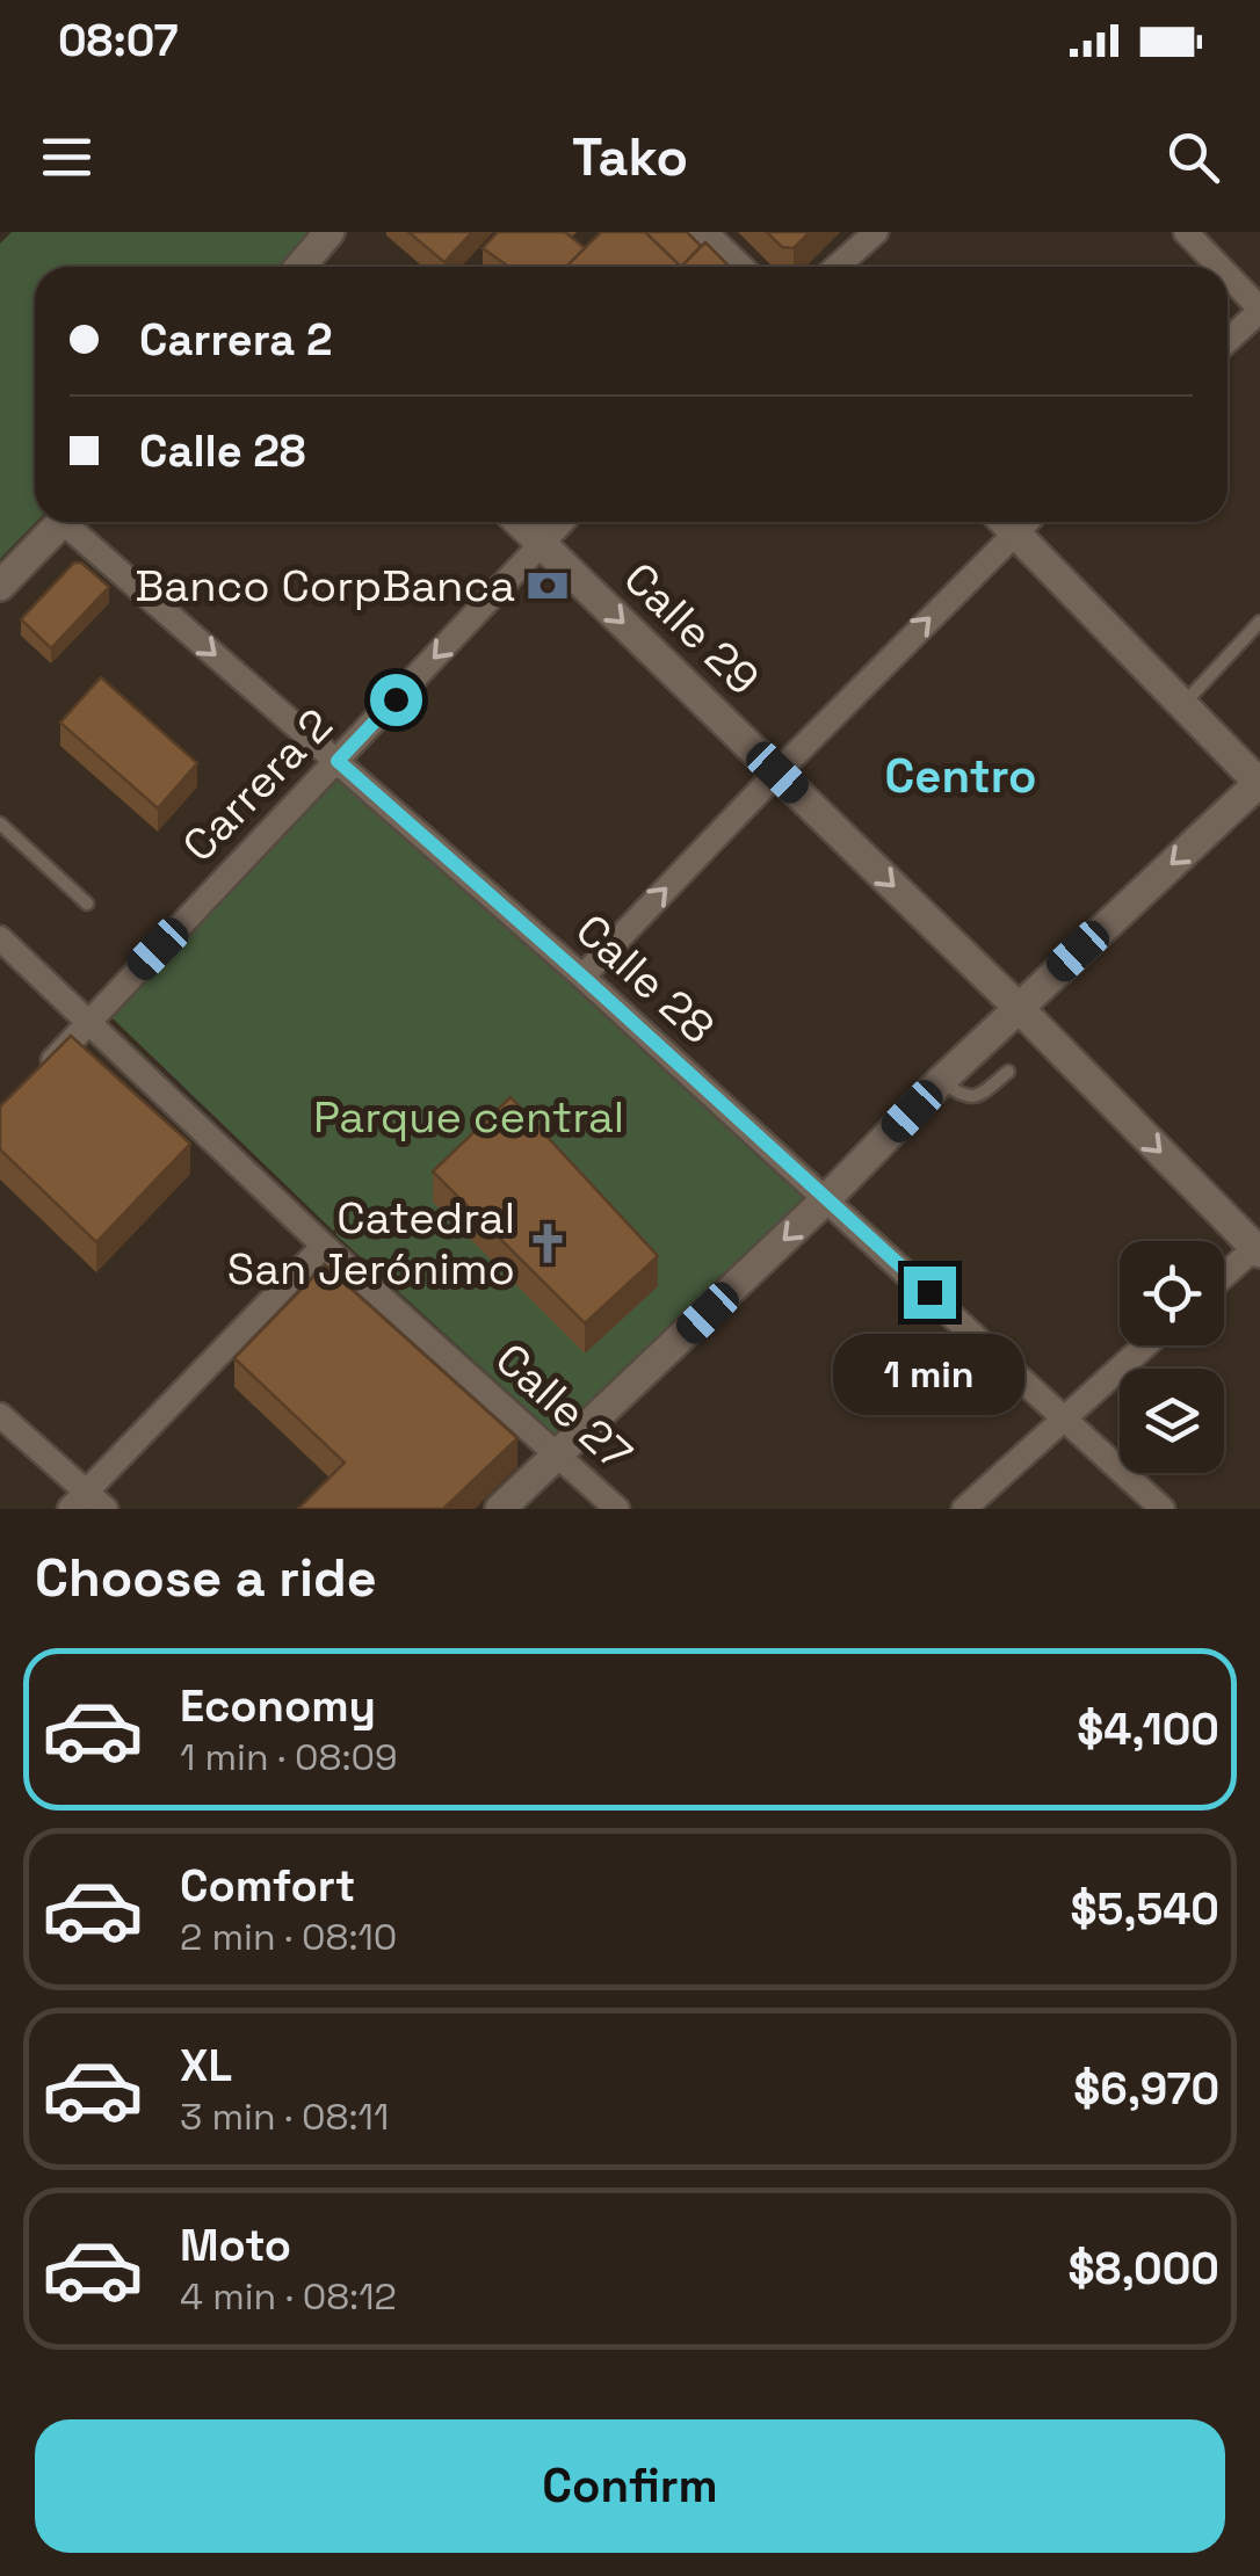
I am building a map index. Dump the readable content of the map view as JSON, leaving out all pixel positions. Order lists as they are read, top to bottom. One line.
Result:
{"streets":{"street":["Calle 29","Carrera 2","Calle 28","Calle 27"]},"crossings":[["Calle 29","Carrera 2"],["Carrera 2","Calle 28"],["Carrera 2","Calle 27"]],"one_way":["Calle 29","Carrera 2"],"districts":["Centro"],"parks":["Parque central"],"places":{"bank":["Banco CorpBanca"],"church":["Catedral San Jerónimo"]},"page":{"status":"08:07","header":"Tako","banner":["Carrera 2","Calle 28"],"bubble":"1 min","heading":"Choose a ride","list":[{"name":"Economy","note":"1 min · 08:09","value":"$4,100"},{"name":"Comfort","note":"2 min · 08:10","value":"$5,540"},{"name":"XL","note":"3 min · 08:11","value":"$6,970"},{"name":"Moto","note":"4 min · 08:12","value":"$8,000"}],"buttons":"Confirm"}}
